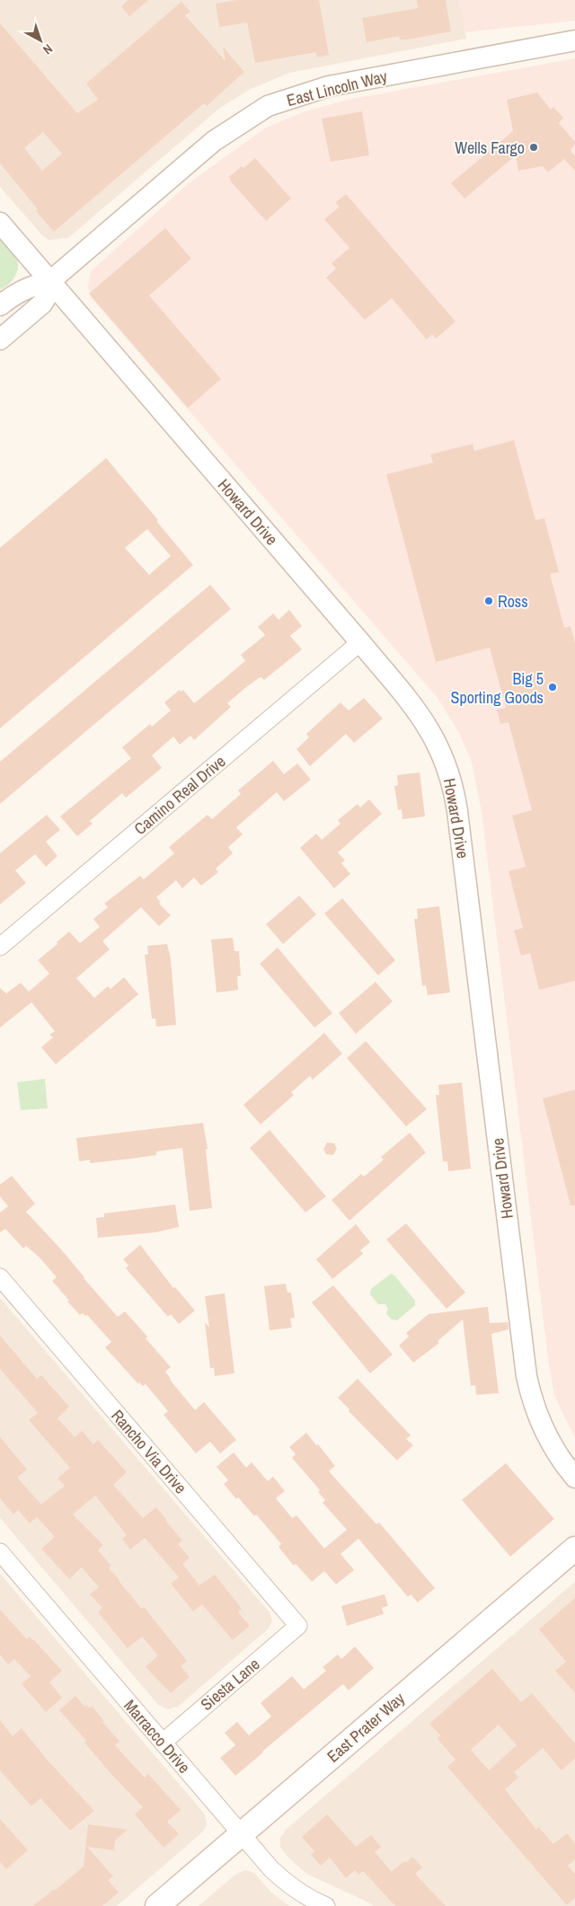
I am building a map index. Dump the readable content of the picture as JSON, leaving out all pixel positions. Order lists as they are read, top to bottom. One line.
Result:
{"streets":{"main road":["East Prater Way"],"street":["East Lincoln Way","Howard Drive","Camino Real Drive","Rancho Via Drive","Siesta Lane","Marracco Drive"]},"crossings":[["East Lincoln Way","Howard Drive"],["Howard Drive","Camino Real Drive"],["Rancho Via Drive","Siesta Lane"],["Siesta Lane","Marracco Drive"],["East Prater Way","Marracco Drive"]],"places":["Wells Fargo","Ross","Big 5 Sporting Goods"],"north":"bottom right"}
